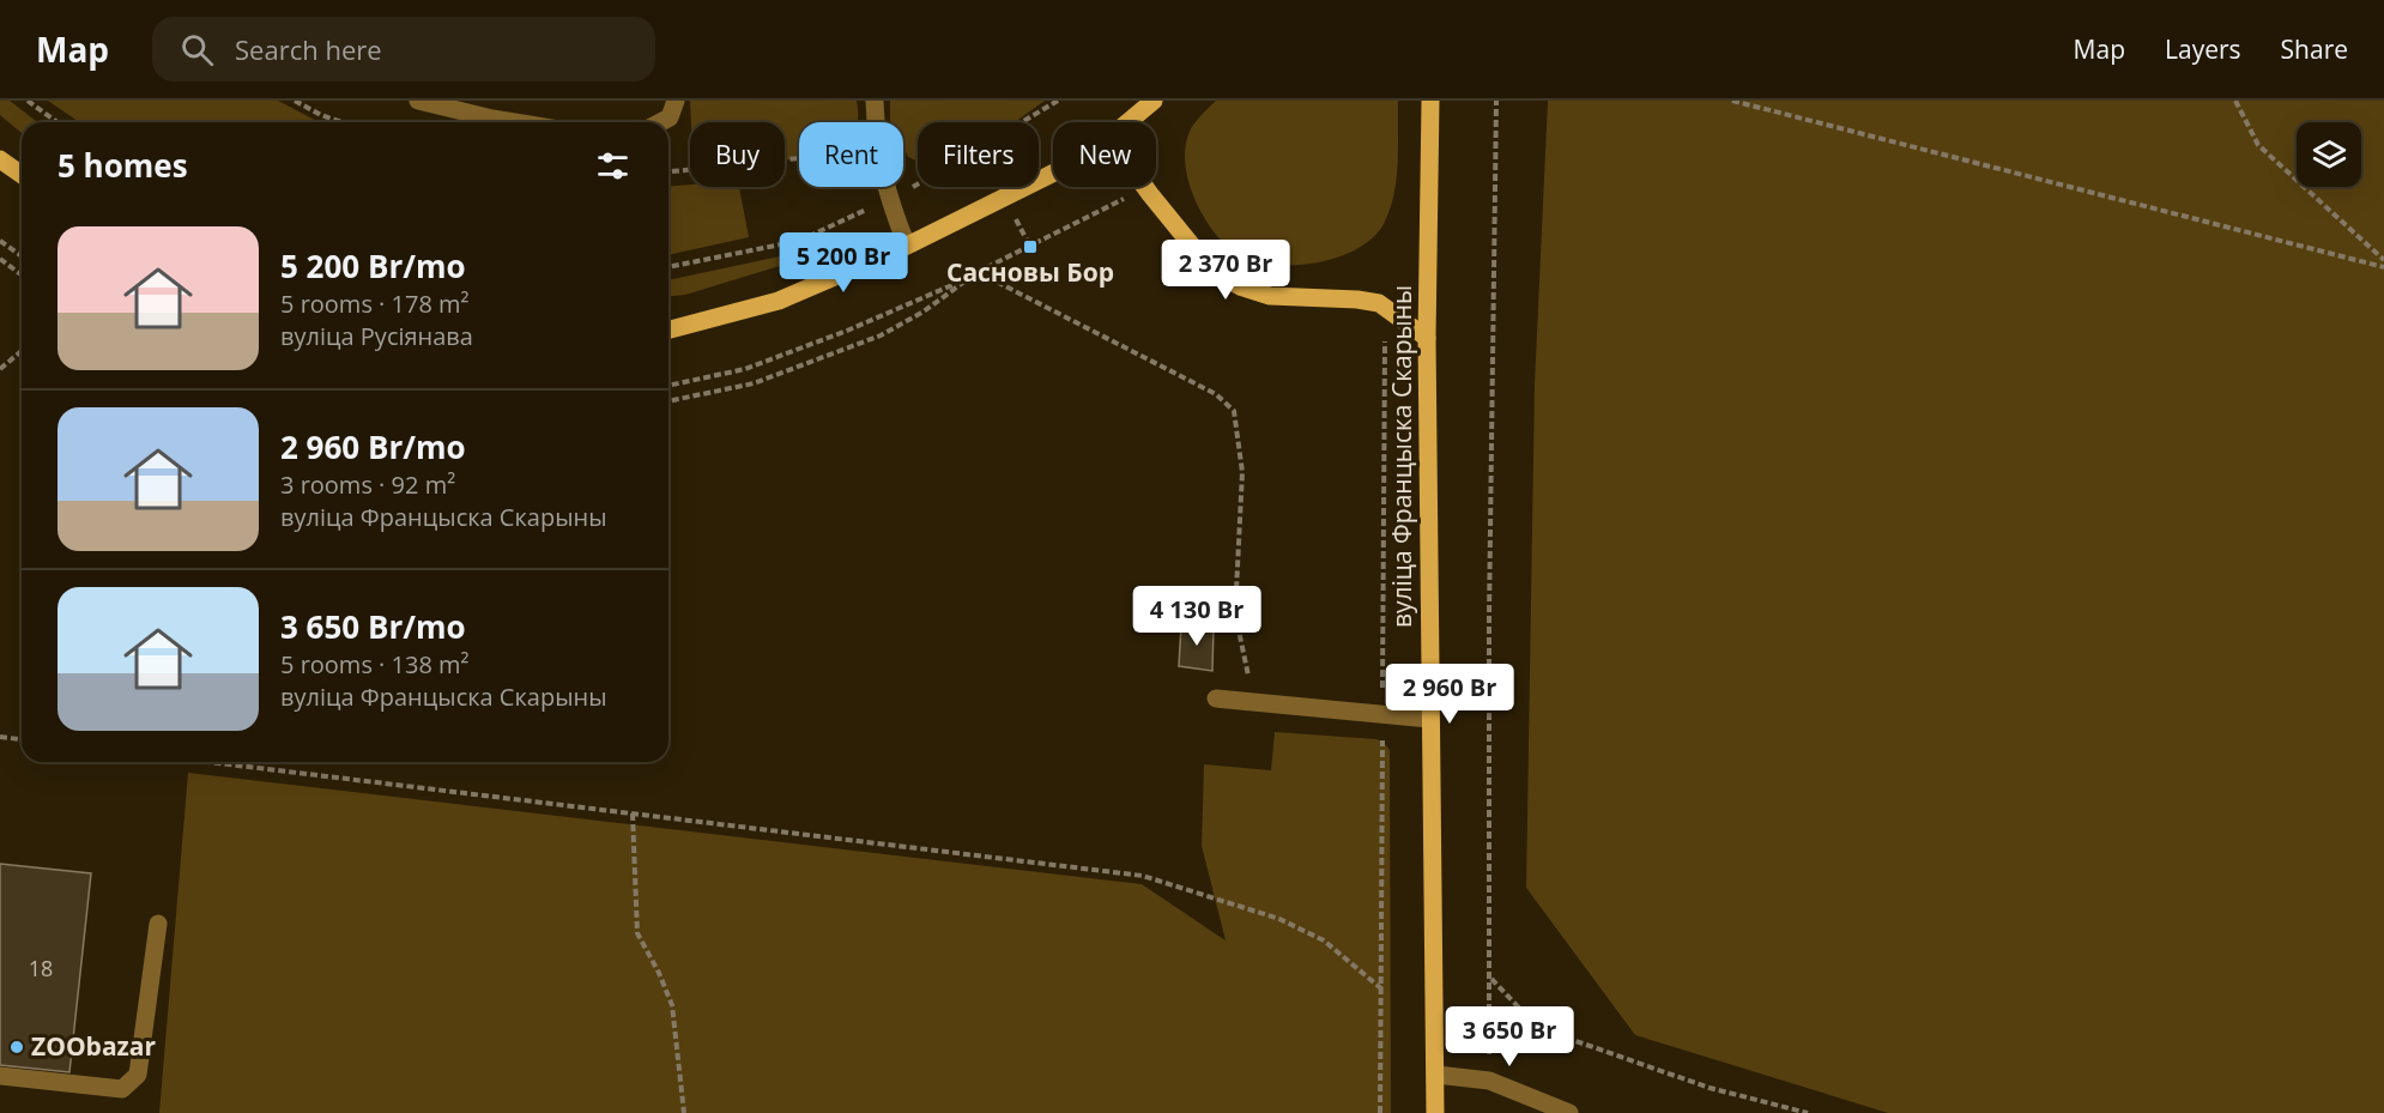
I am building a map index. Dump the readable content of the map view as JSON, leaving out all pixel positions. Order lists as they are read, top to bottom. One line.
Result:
{"streets":{"main road":["вуліца Францыска Скарыны"]},"places":{"transit":["Сасновы Бор"],"other":["ZOObazar"]},"house_numbers":["18"],"page":{"header":"Map","search":"Search here","nav":["Map","Layers","Share"],"chip":["Buy","Rent","Filters","New"],"heading":"5 homes","list":[{"name":"5 200 Br/mo","note":"5 rooms · 178 m² · вуліца Русіянава"},{"name":"2 960 Br/mo","note":"3 rooms · 92 m² · вуліца Францыска Скарыны"},{"name":"3 650 Br/mo","note":"5 rooms · 138 m² · вуліца Францыска Скарыны"}],"price":["5 200 Br","2 370 Br","4 130 Br","2 960 Br","3 650 Br"]}}
